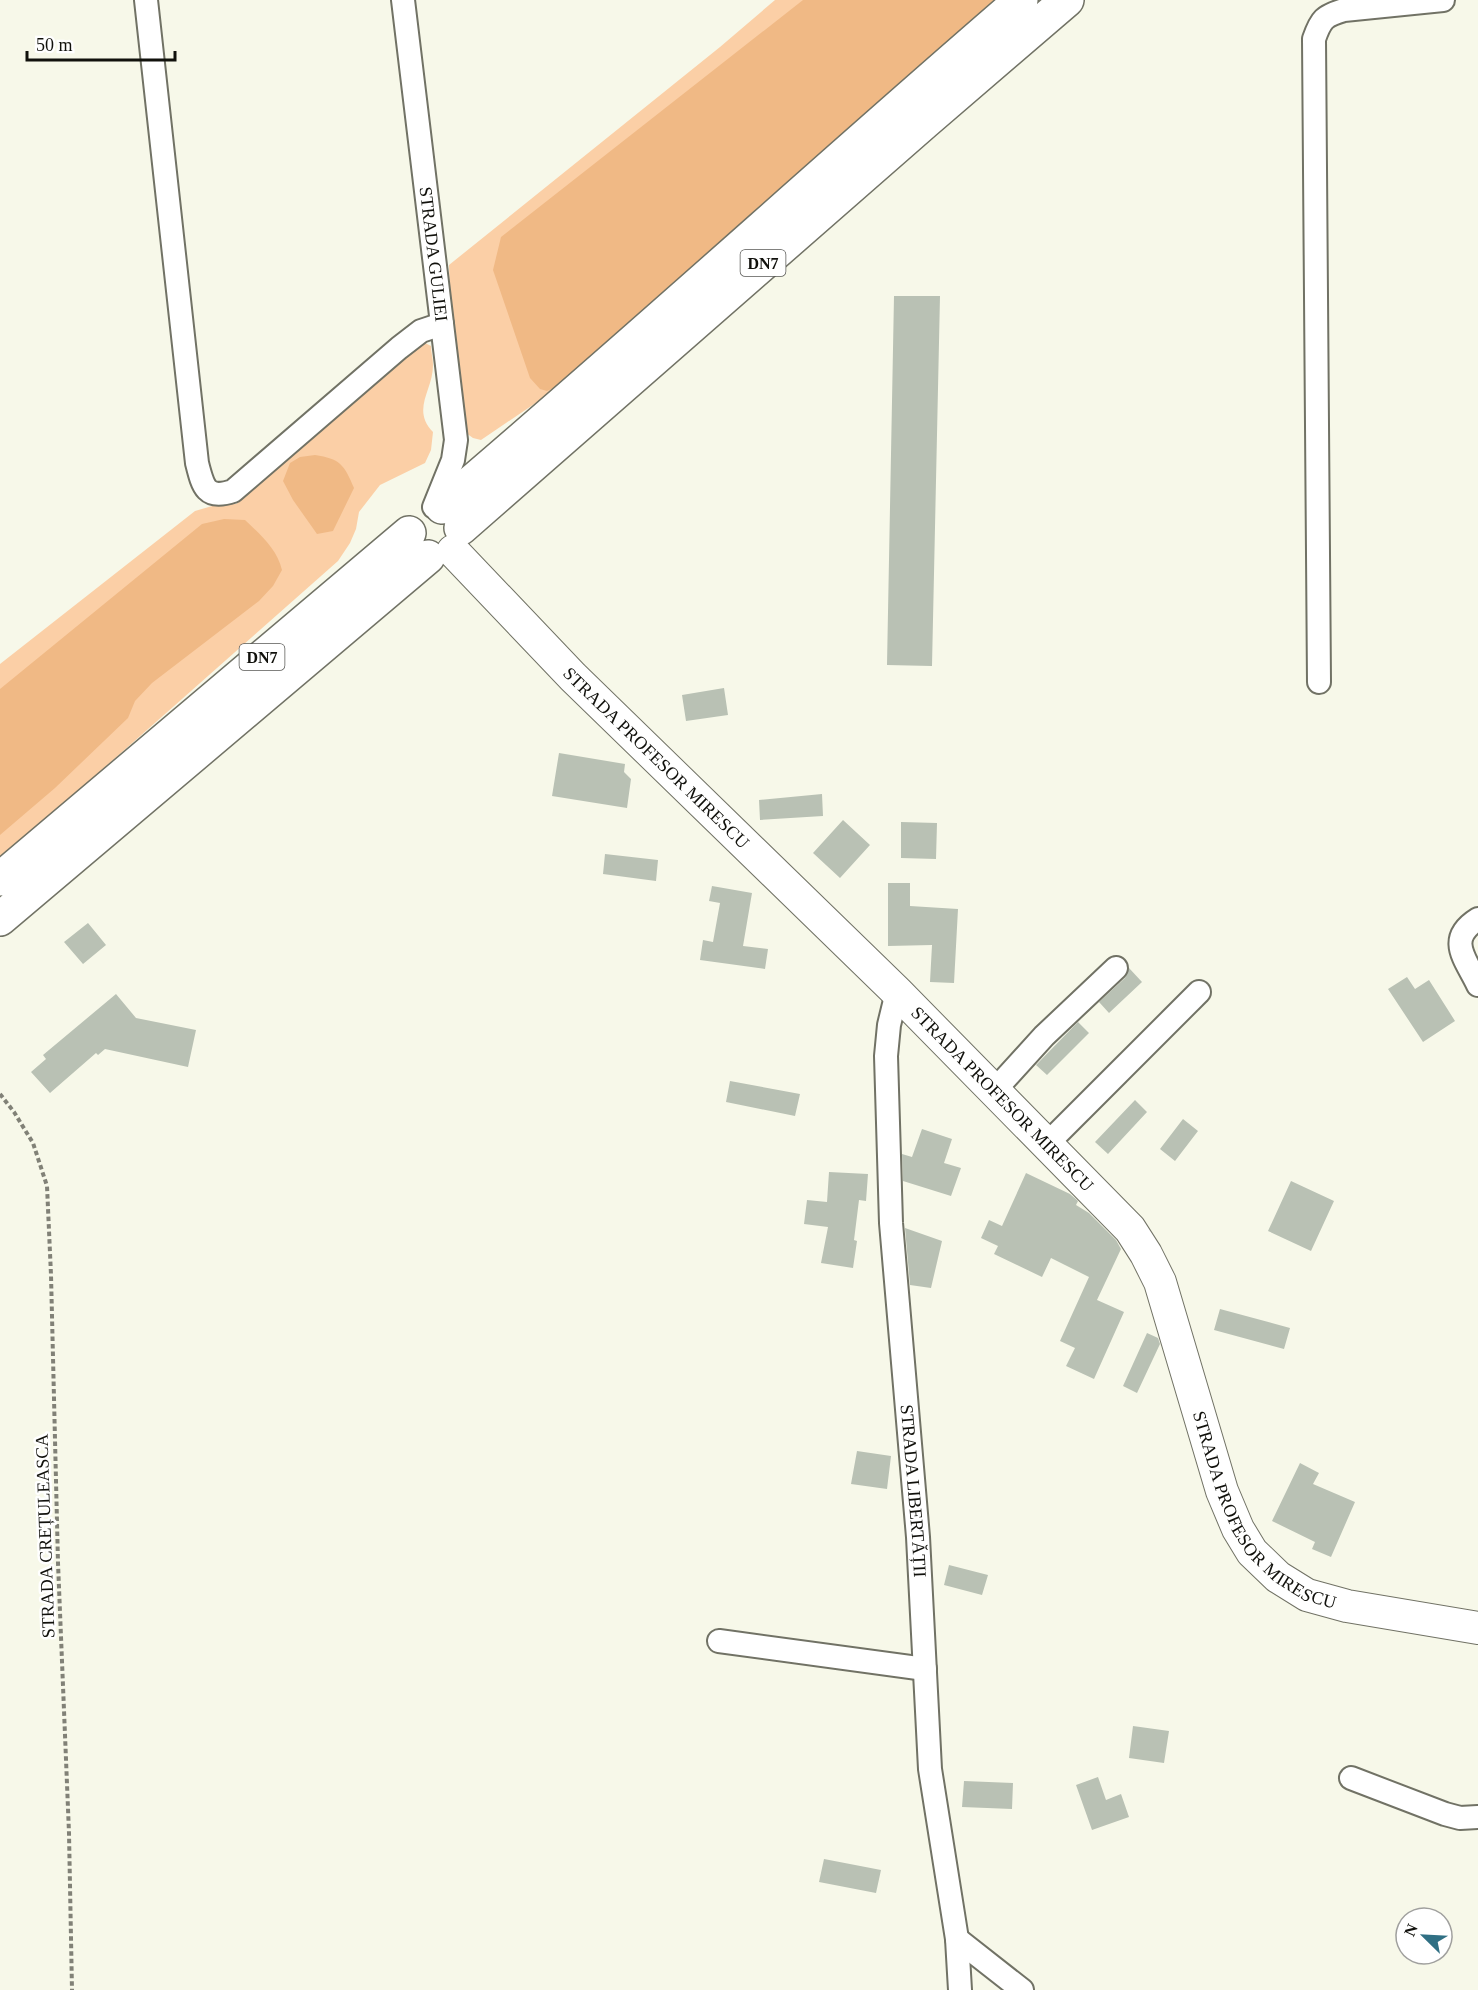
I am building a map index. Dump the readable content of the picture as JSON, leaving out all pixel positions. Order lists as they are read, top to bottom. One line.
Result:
{"streets":{"main road":["DN7"],"street":["STRADA GULIEI","STRADA PROFESOR MIRESCU","STRADA LIBERTĂȚII"],"path":["STRADA CREȚULEASCA"]},"crossings":[["STRADA GULIEI","DN7"],["STRADA GULIEI","STRADA PROFESOR MIRESCU"],["DN7","STRADA PROFESOR MIRESCU"],["STRADA PROFESOR MIRESCU","STRADA LIBERTĂȚII"]],"scale_bar":"50 m","north":"top left"}
